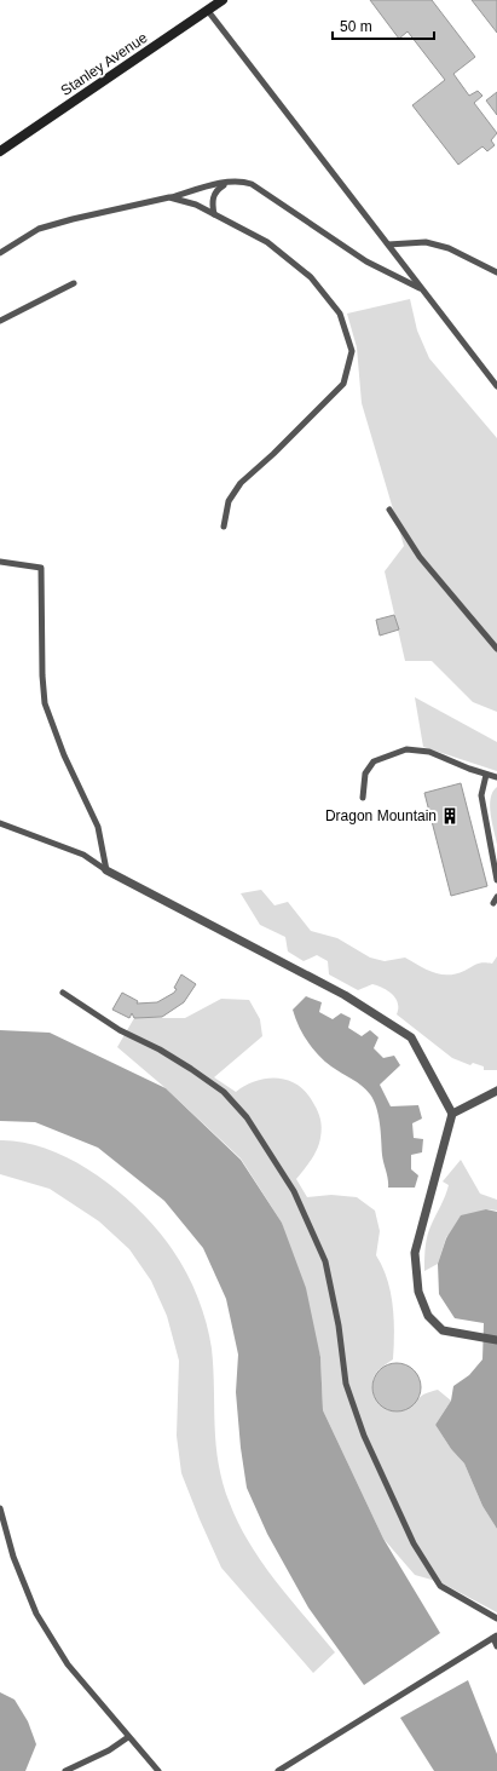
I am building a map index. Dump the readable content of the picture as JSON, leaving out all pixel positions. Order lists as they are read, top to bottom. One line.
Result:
{"streets":{"main road":["Stanley Avenue"]},"places":{"building":["Dragon Mountain"]},"scale_bar":"50 m"}
